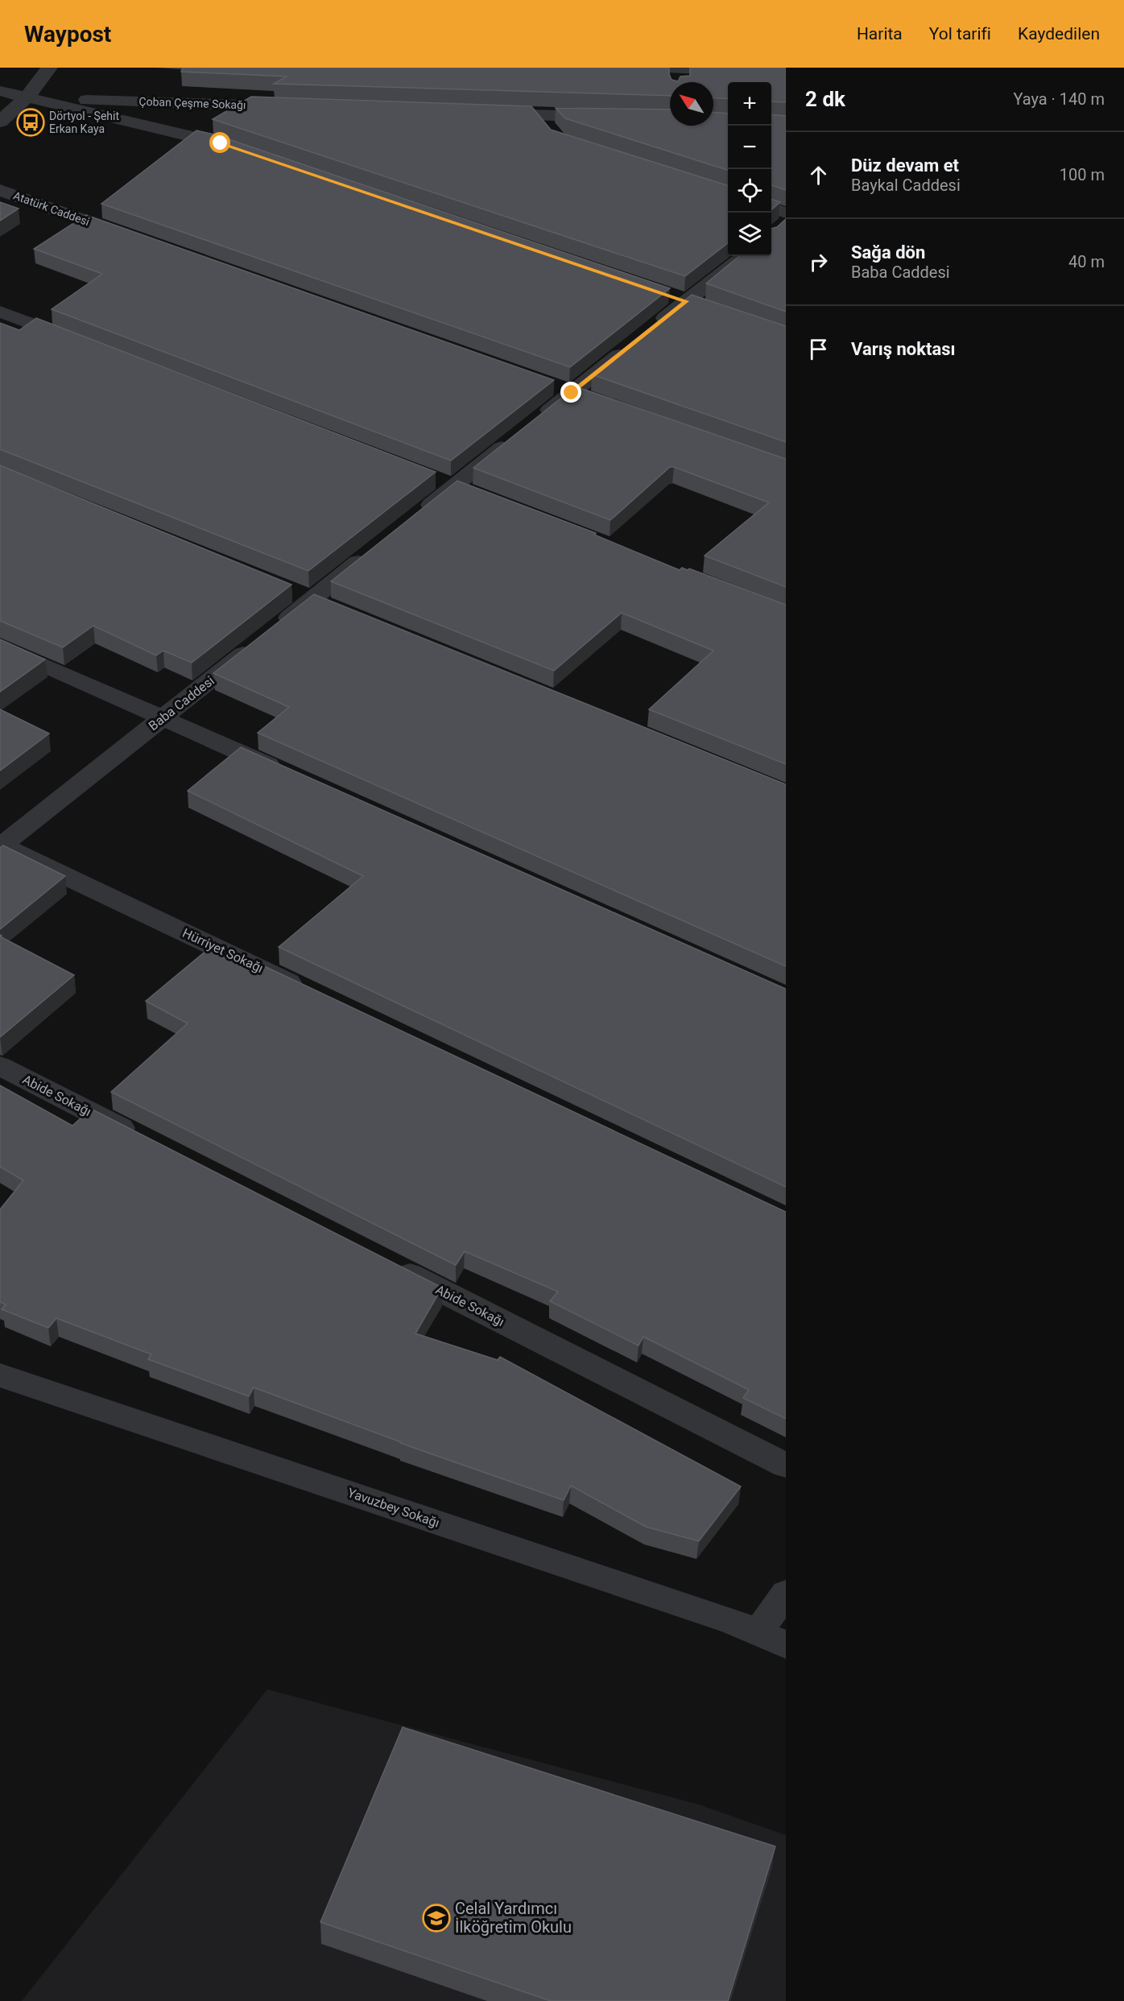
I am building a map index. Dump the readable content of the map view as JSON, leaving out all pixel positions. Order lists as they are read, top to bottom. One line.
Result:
{"streets":{"street":["Çoban Çeşme Sokağı","Atatürk Caddesi","Baba Caddesi","Hürriyet Sokağı","Abide Sokağı","Yavuzbey Sokağı"]},"crossings":[["Baba Caddesi","Hürriyet Sokağı"]],"places":{"bus stop":["Dörtyol - Şehit Erkan Kaya"],"school or university":["Celal Yardımcı İlköğretim Okulu"]},"north":"top left","page":{"header":"Waypost","nav":["Harita","Yol tarifi","Kaydedilen"],"heading":["2 dk","Yaya · 140 m"],"map_buttons":["+","−"],"list":[["Düz devam et","Baykal Caddesi","100 m"],["Sağa dön","Baba Caddesi","40 m"],"Varış noktası"]}}
